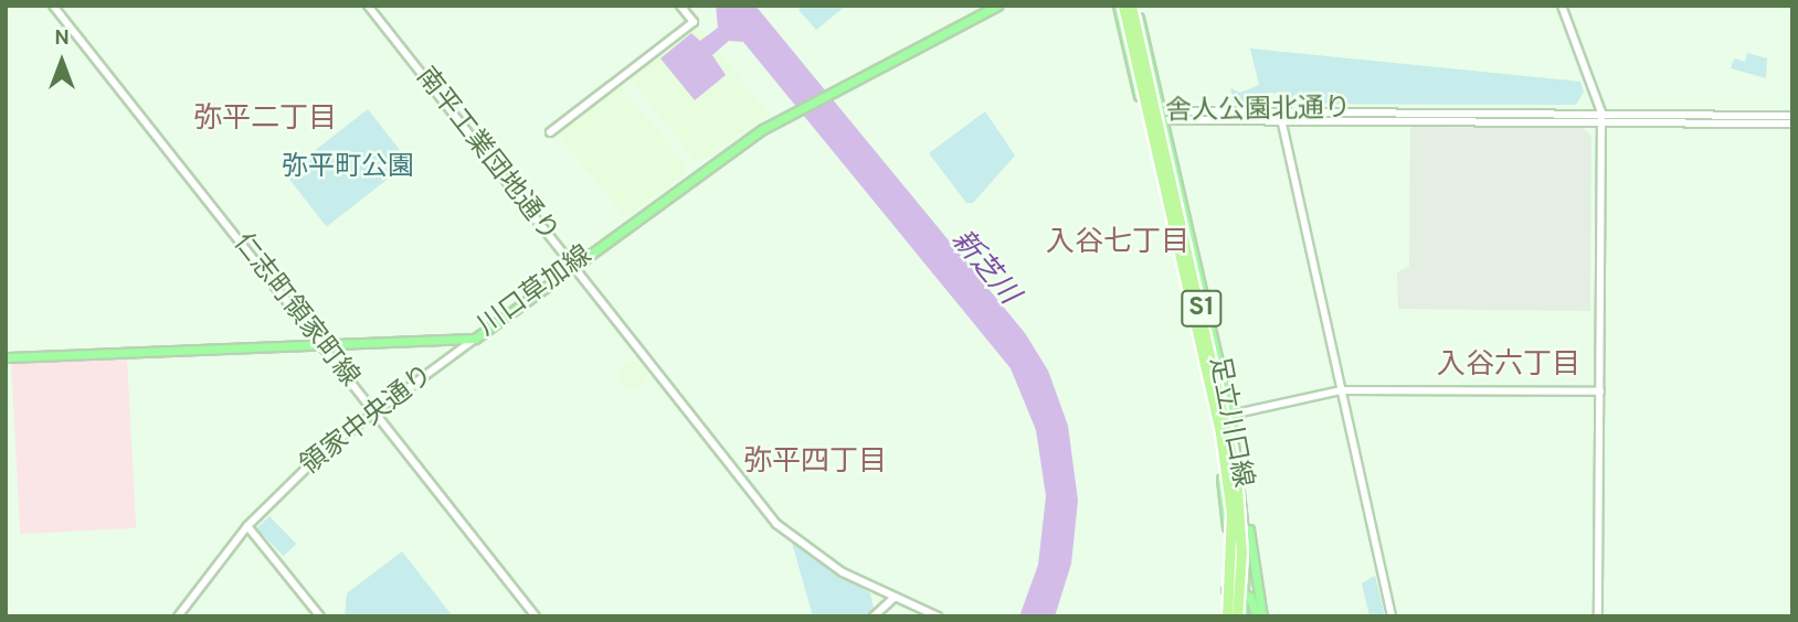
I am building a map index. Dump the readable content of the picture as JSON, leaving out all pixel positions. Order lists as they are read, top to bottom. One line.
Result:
{"streets":{"highway":["S1"],"main road":["川口草加線","足立川口線"],"street":["舎人公園北通り","南平工業団地通り","仁志町領家町線","領家中央通り"]},"crossings":[["舎人公園北通り","足立川口線"],["南平工業団地通り","川口草加線"],["川口草加線","仁志町領家町線"],["川口草加線","領家中央通り"],["S1","足立川口線"],["仁志町領家町線","領家中央通り"]],"districts":["弥平二丁目","入谷七丁目","入谷六丁目","弥平四丁目"],"water":["新芝川"],"parks":["弥平町公園"],"north":"top"}
